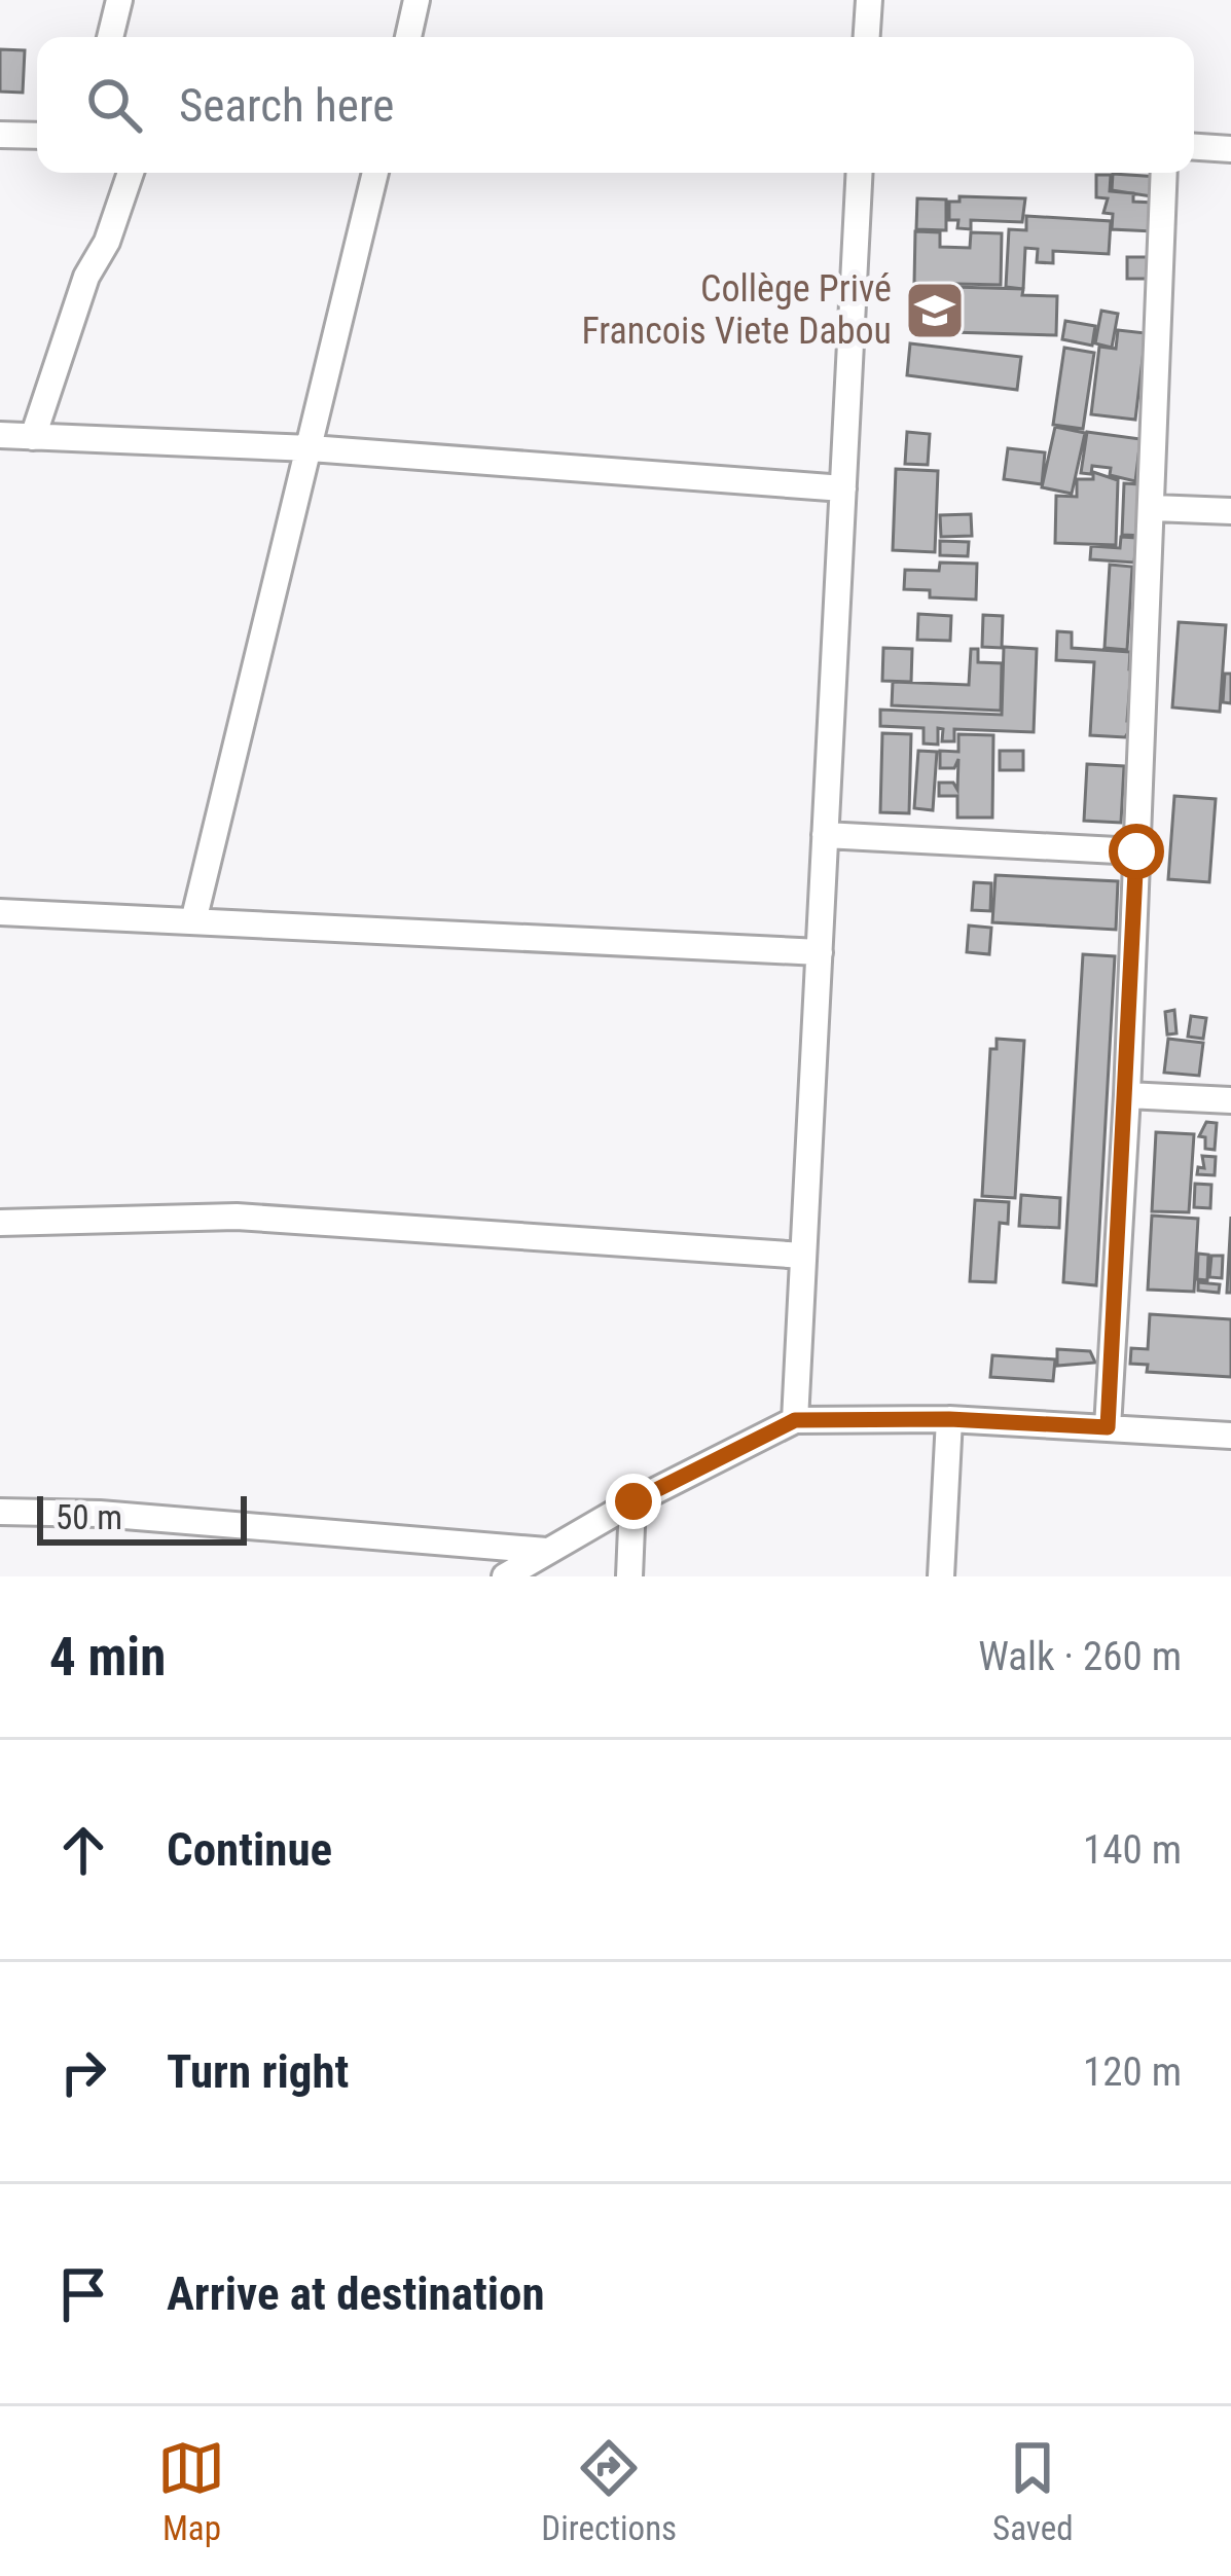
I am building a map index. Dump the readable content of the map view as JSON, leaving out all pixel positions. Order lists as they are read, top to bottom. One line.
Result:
{"places":{"school or university":["Collège Privé Francois Viete Dabou"]},"scale_bar":"50 m","page":{"search":"Search here","scale":"50 m","heading":["4 min","Walk · 260 m"],"list":[["Continue","140 m"],["Turn right","120 m"],"Arrive at destination"],"nav":["Map","Directions","Saved"]}}
